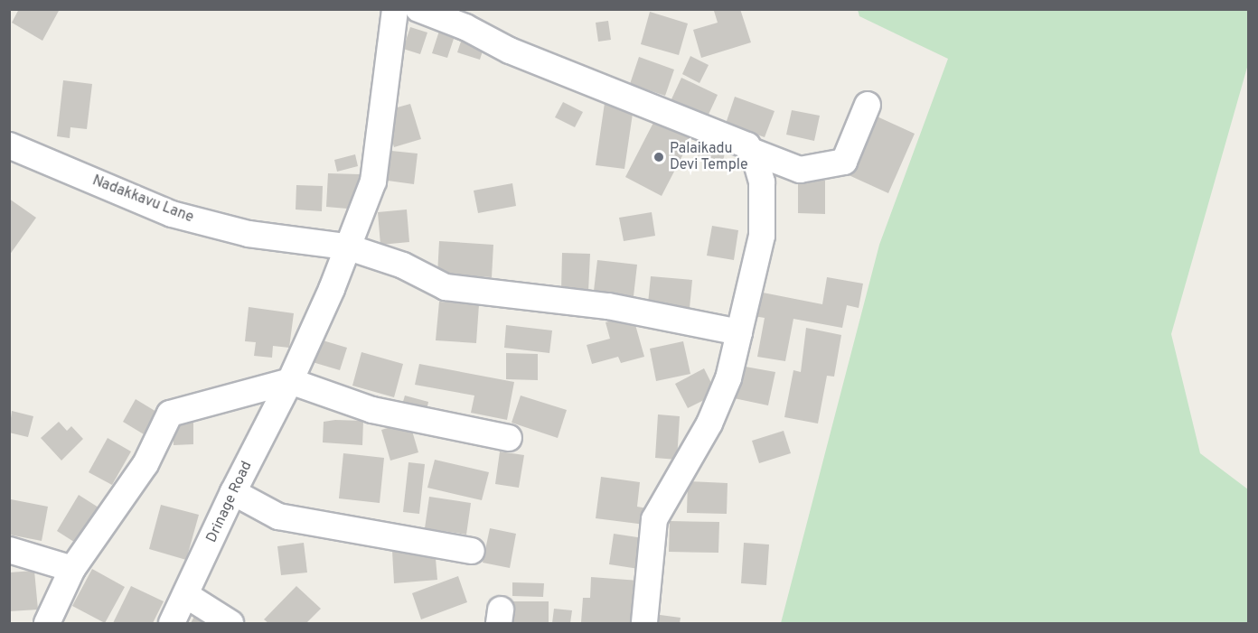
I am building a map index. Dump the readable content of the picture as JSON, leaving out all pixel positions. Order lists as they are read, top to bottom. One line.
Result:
{"streets":{"street":["Nadakkavu Lane","Drinage Road"]},"crossings":[["Nadakkavu Lane","Drinage Road"]],"places":["Palaikadu Devi Temple"]}
